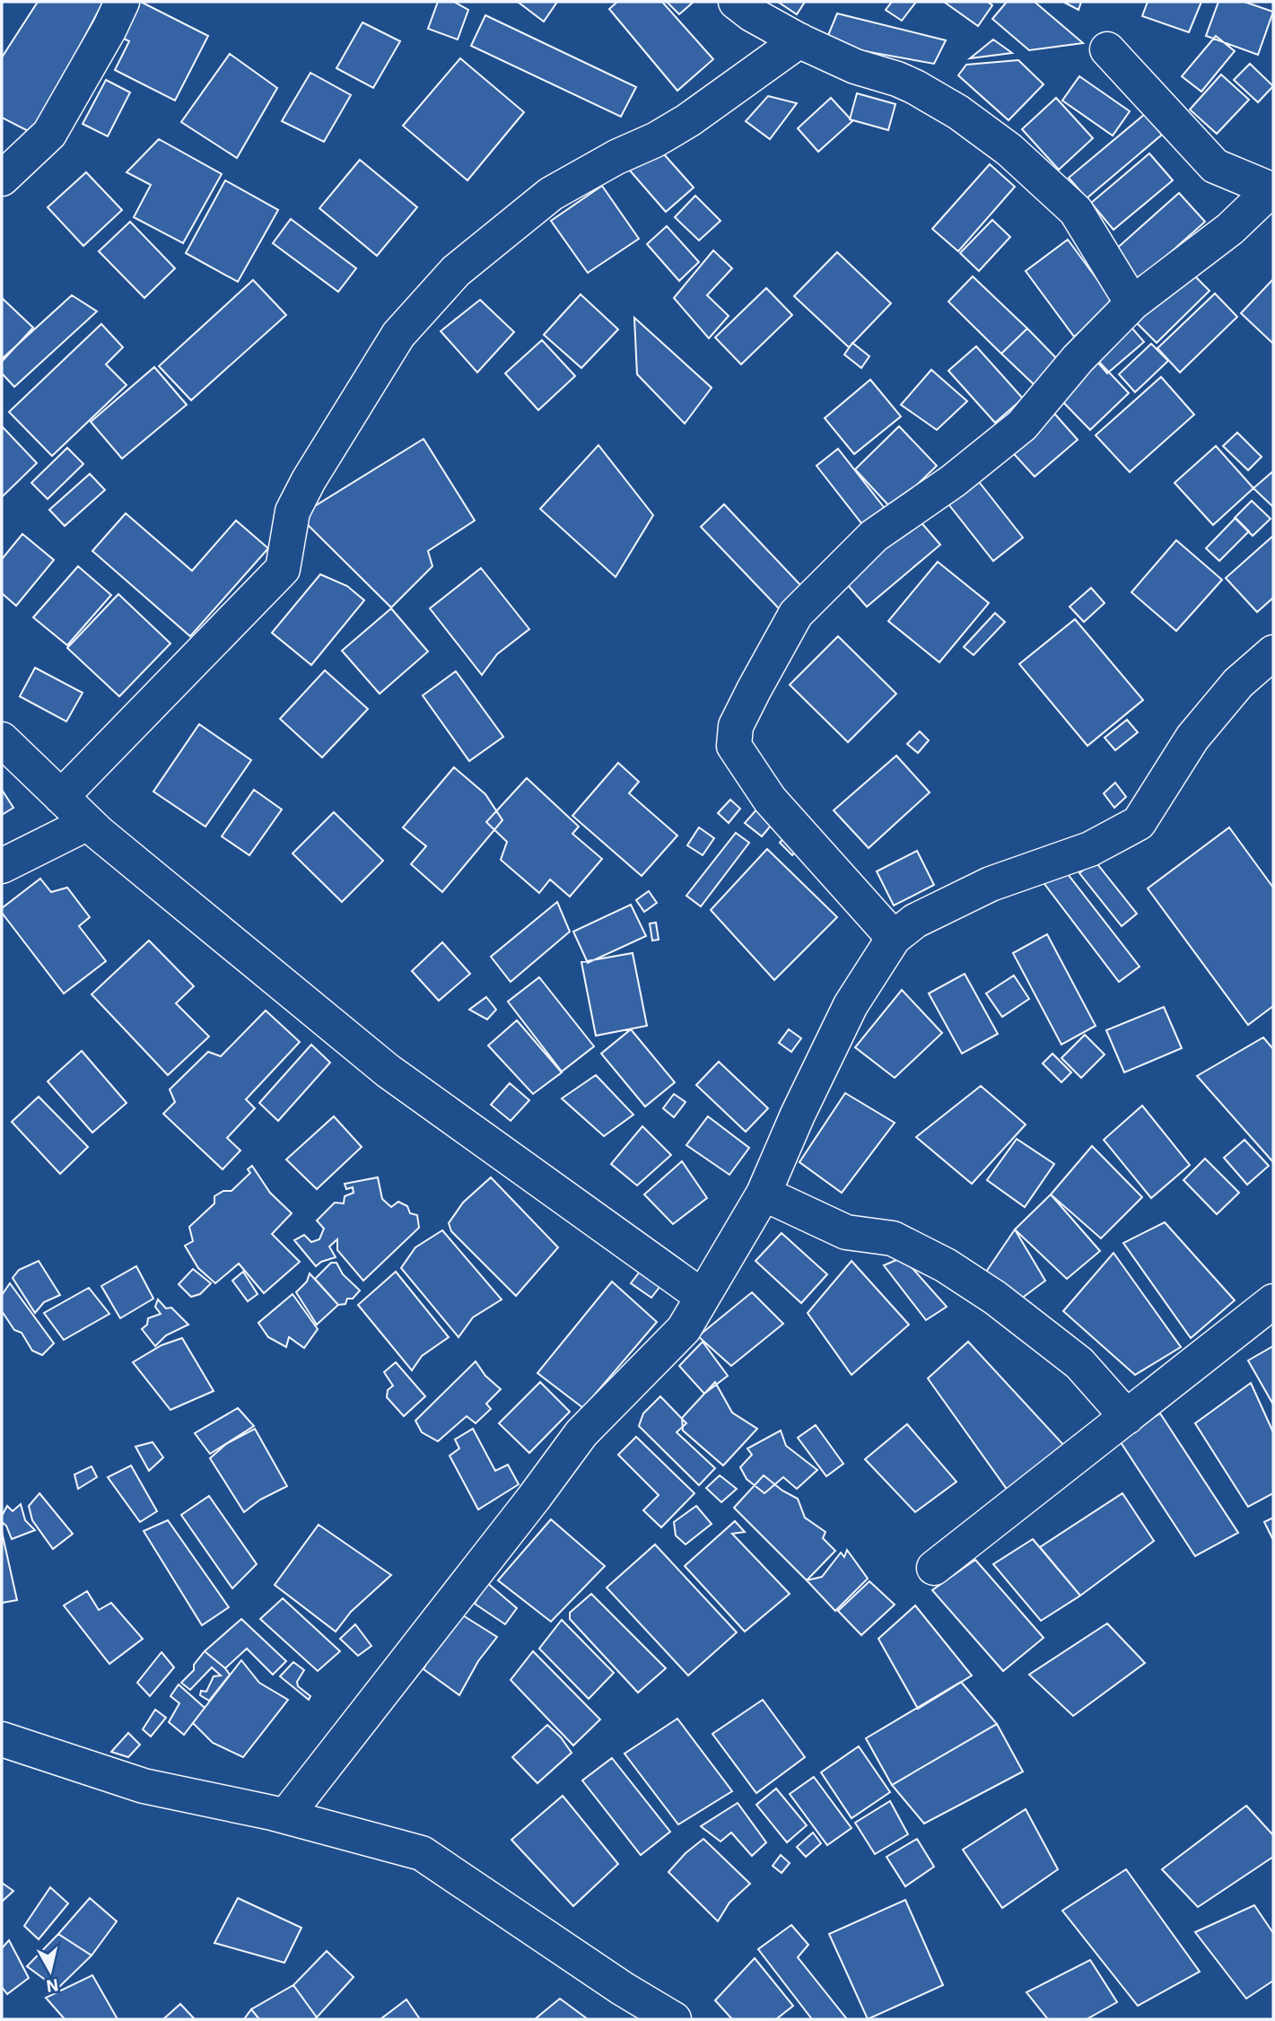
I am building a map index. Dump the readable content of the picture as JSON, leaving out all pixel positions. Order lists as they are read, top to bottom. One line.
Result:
{"north":"bottom"}
